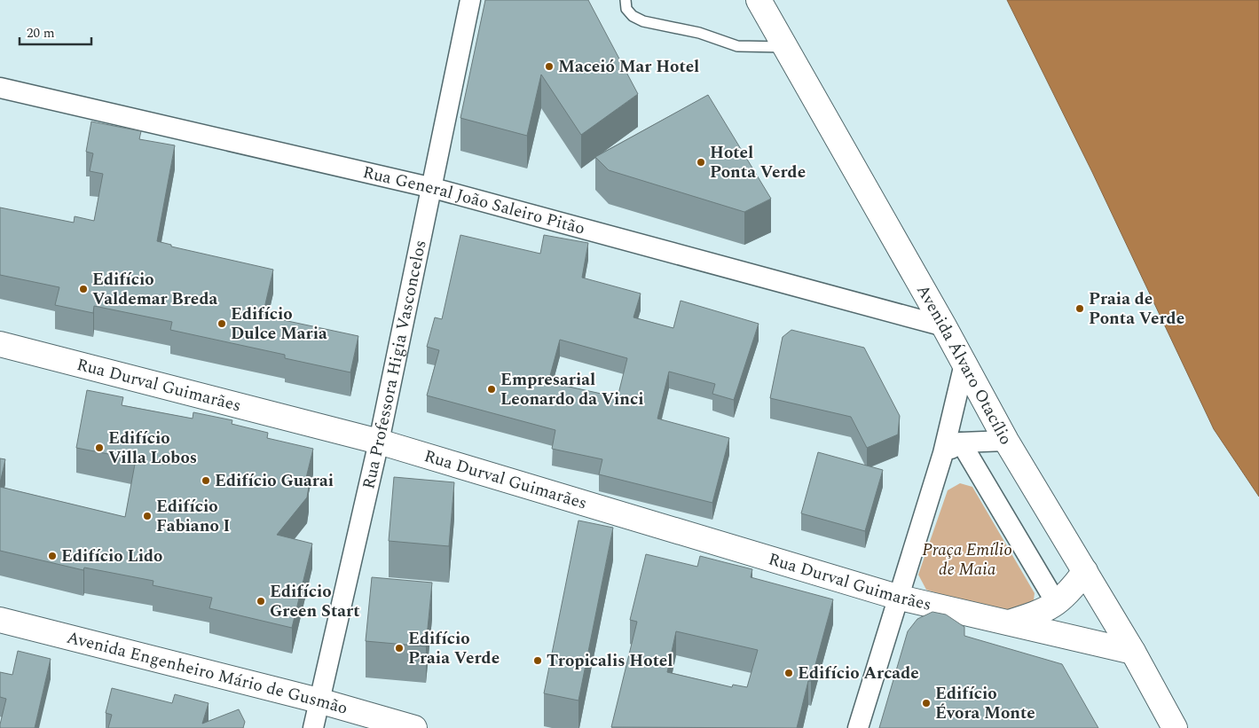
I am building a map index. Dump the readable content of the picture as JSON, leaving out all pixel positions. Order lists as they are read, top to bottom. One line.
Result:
{"streets":{"street":["Rua General João Saleiro Pitão","Rua Professora Higia Vasconcelos","Avenida Álvaro Otacílio","Rua Durval Guimarães","Avenida Engenheiro Mário de Gusmão"]},"crossings":[["Rua General João Saleiro Pitão","Rua Professora Higia Vasconcelos"],["Rua General João Saleiro Pitão","Avenida Álvaro Otacílio"],["Rua Professora Higia Vasconcelos","Rua Durval Guimarães"],["Rua Professora Higia Vasconcelos","Avenida Engenheiro Mário de Gusmão"],["Avenida Álvaro Otacílio","Rua Durval Guimarães"]],"parks":["Praça Emílio de Maia"],"places":["Maceió Mar Hotel","Hotel Ponta Verde","Edifício Valdemar Breda","Praia de Ponta Verde","Edifício Dulce Maria","Empresarial Leonardo da Vinci","Edifício Villa Lobos","Edifício Guarai","Edifício Fabiano I","Edifício Lido","Edifício Green Start","Edifício Praia Verde","Tropicalis Hotel","Edifício Arcade","Edifício Évora Monte"],"scale_bar":"20 m"}
